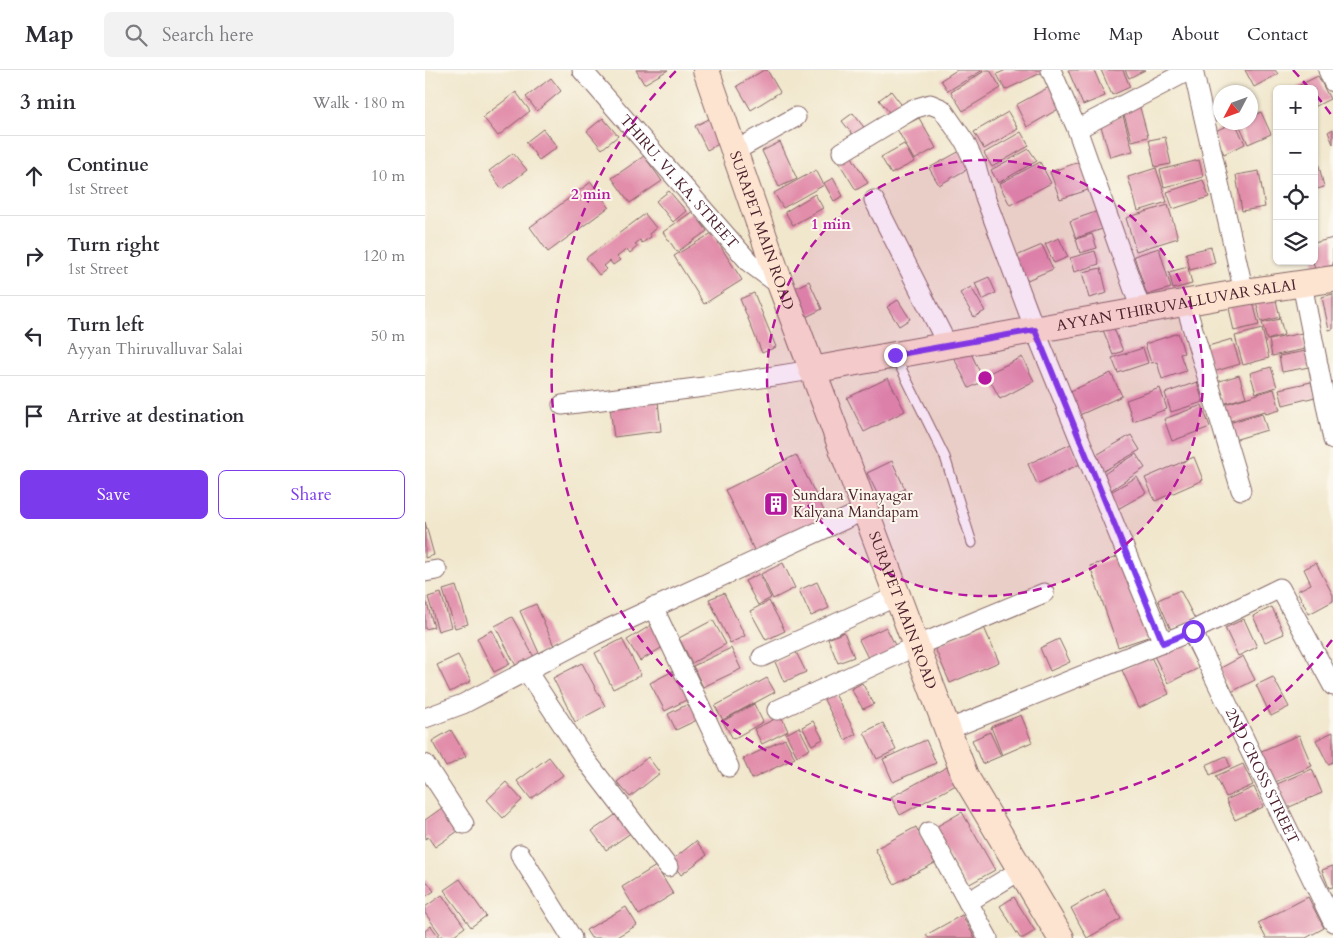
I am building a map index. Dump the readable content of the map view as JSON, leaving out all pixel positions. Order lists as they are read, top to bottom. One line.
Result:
{"streets":{"main road":["SURAPET MAIN ROAD","AYYAN THIRUVALLUVAR SALAI"],"street":["THIRU. VI. KA. STREET","2ND CROSS STREET"]},"crossings":[["THIRU. VI. KA. STREET","SURAPET MAIN ROAD"],["SURAPET MAIN ROAD","AYYAN THIRUVALLUVAR SALAI"]],"places":{"building":["Sundara Vinayagar Kalyana Mandapam"]},"north":"bottom left","page":{"header":"Map","search":"Search here","nav":["Home","Map","About","Contact"],"heading":["3 min","Walk · 180 m"],"map_buttons":["+","−"],"list":[["Continue","1st Street","10 m"],["Turn right","1st Street","120 m"],["Turn left","Ayyan Thiruvalluvar Salai","50 m"],"Arrive at destination"],"buttons":["Save","Share"]},"rings":["2 min","1 min"]}
